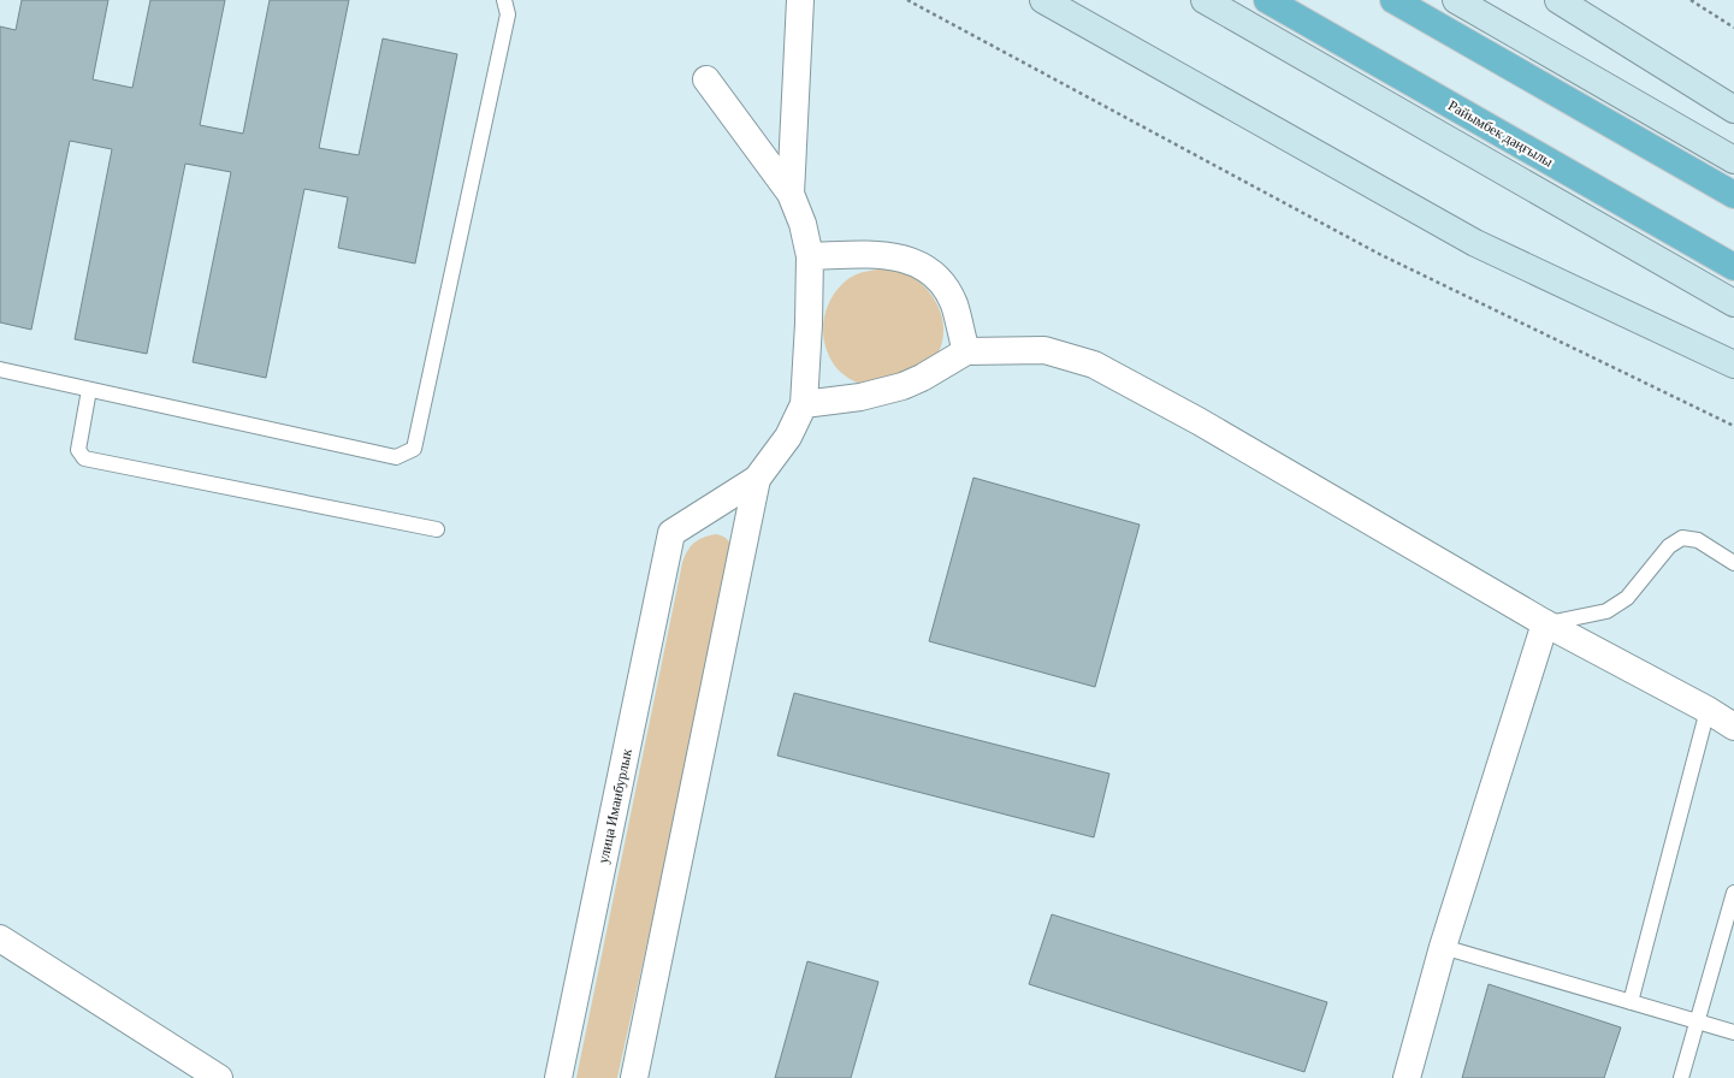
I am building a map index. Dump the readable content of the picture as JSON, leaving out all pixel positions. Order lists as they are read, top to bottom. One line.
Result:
{"streets":{"highway":["Райымбек даңғылы"],"street":["улица Иманбурлык"]}}
